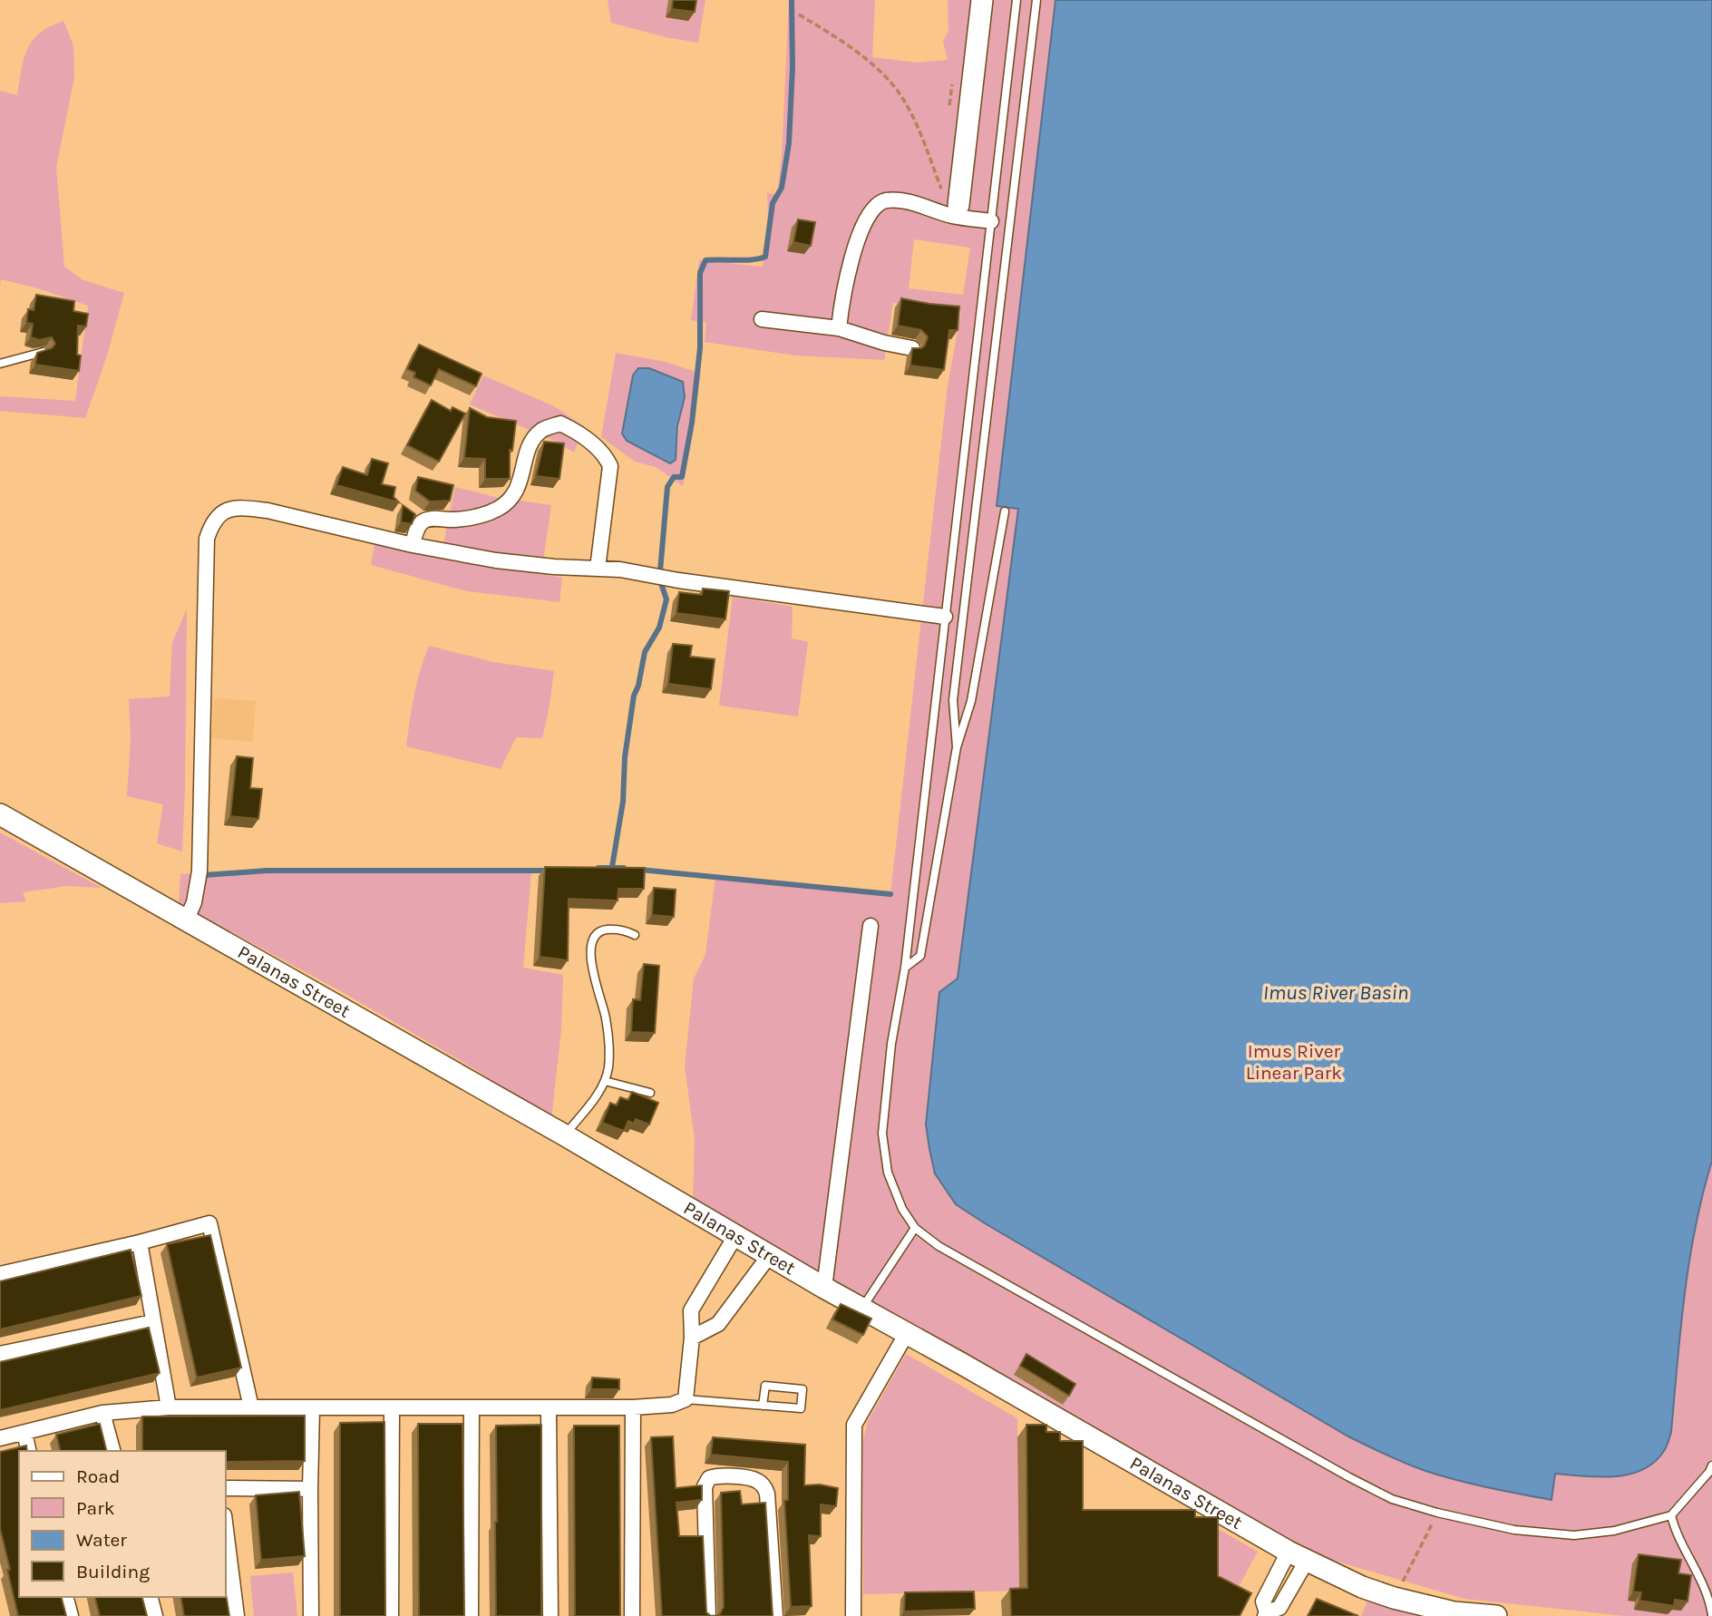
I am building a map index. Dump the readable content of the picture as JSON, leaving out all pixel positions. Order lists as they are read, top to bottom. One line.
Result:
{"streets":{"main road":["Palanas Street"]},"water":["Imus River Basin"],"parks":["Imus River Linear Park"],"legend":["Road","Park","Water","Building"]}
